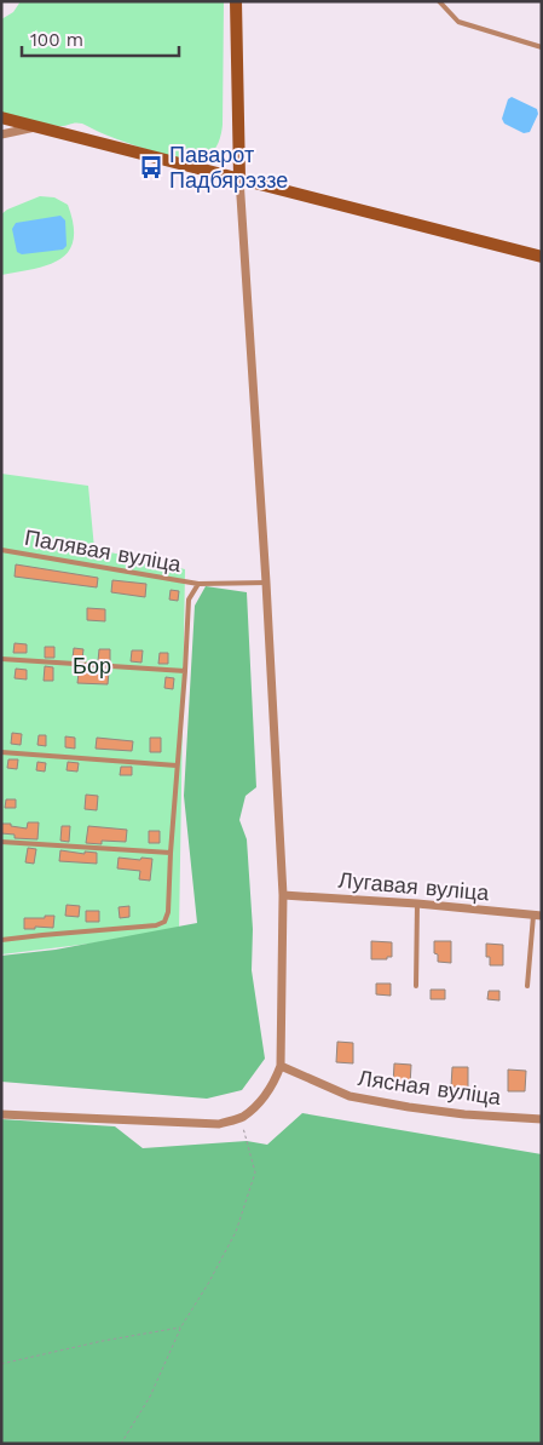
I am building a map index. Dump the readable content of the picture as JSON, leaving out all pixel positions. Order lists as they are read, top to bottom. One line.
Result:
{"streets":{"street":["Лугавая вуліца","Лясная вуліца"],"lane":["Палявая вуліца"]},"parks":["Бор"],"places":{"bus stop":["Паварот Падбярэззе"]},"scale_bar":"100 m"}
